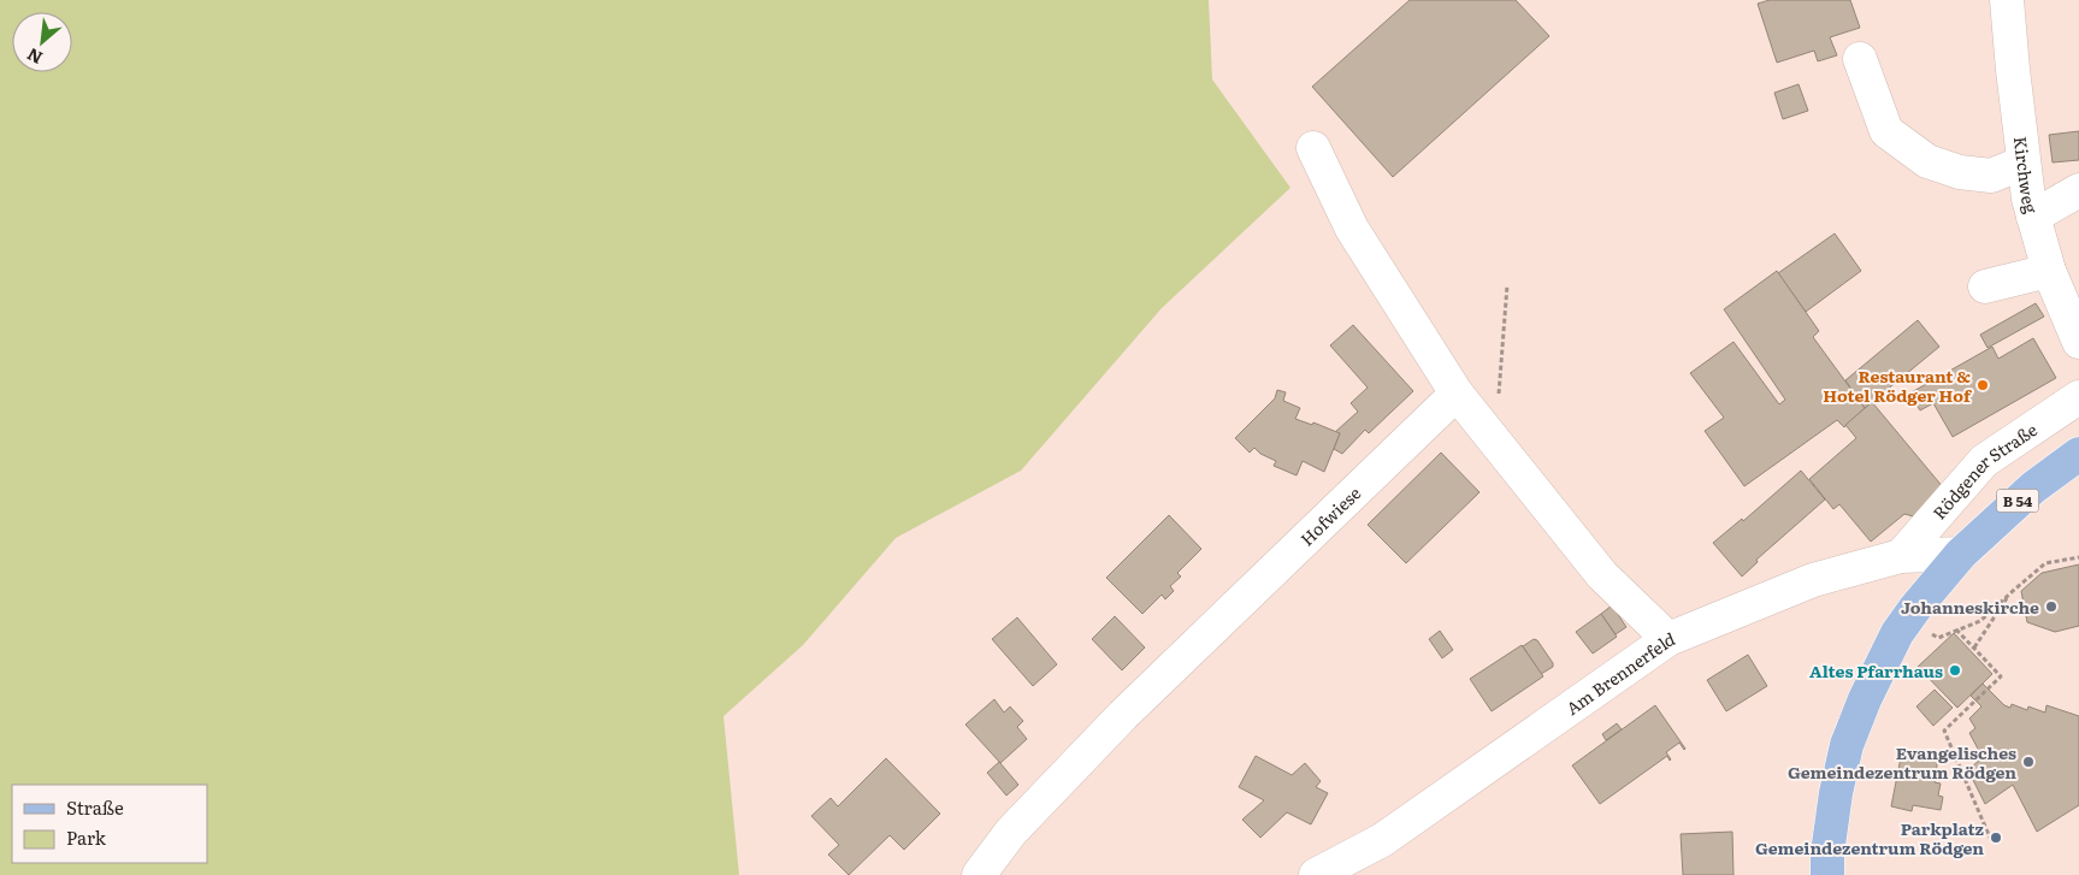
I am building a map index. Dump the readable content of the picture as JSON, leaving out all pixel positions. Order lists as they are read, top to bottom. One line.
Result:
{"streets":{"main road":["B 54"],"street":["Kirchweg","Rödgener Straße","Hofwiese","Am Brennerfeld"]},"crossings":[["Rödgener Straße","Am Brennerfeld"],["B 54","Am Brennerfeld"]],"places":["Restaurant & Hotel Rödger Hof","Johanneskirche","Altes Pfarrhaus","Evangelisches Gemeindezentrum Rödgen","Parkplatz Gemeindezentrum Rödgen"],"legend":["Straße","Park"],"north":"bottom left"}
